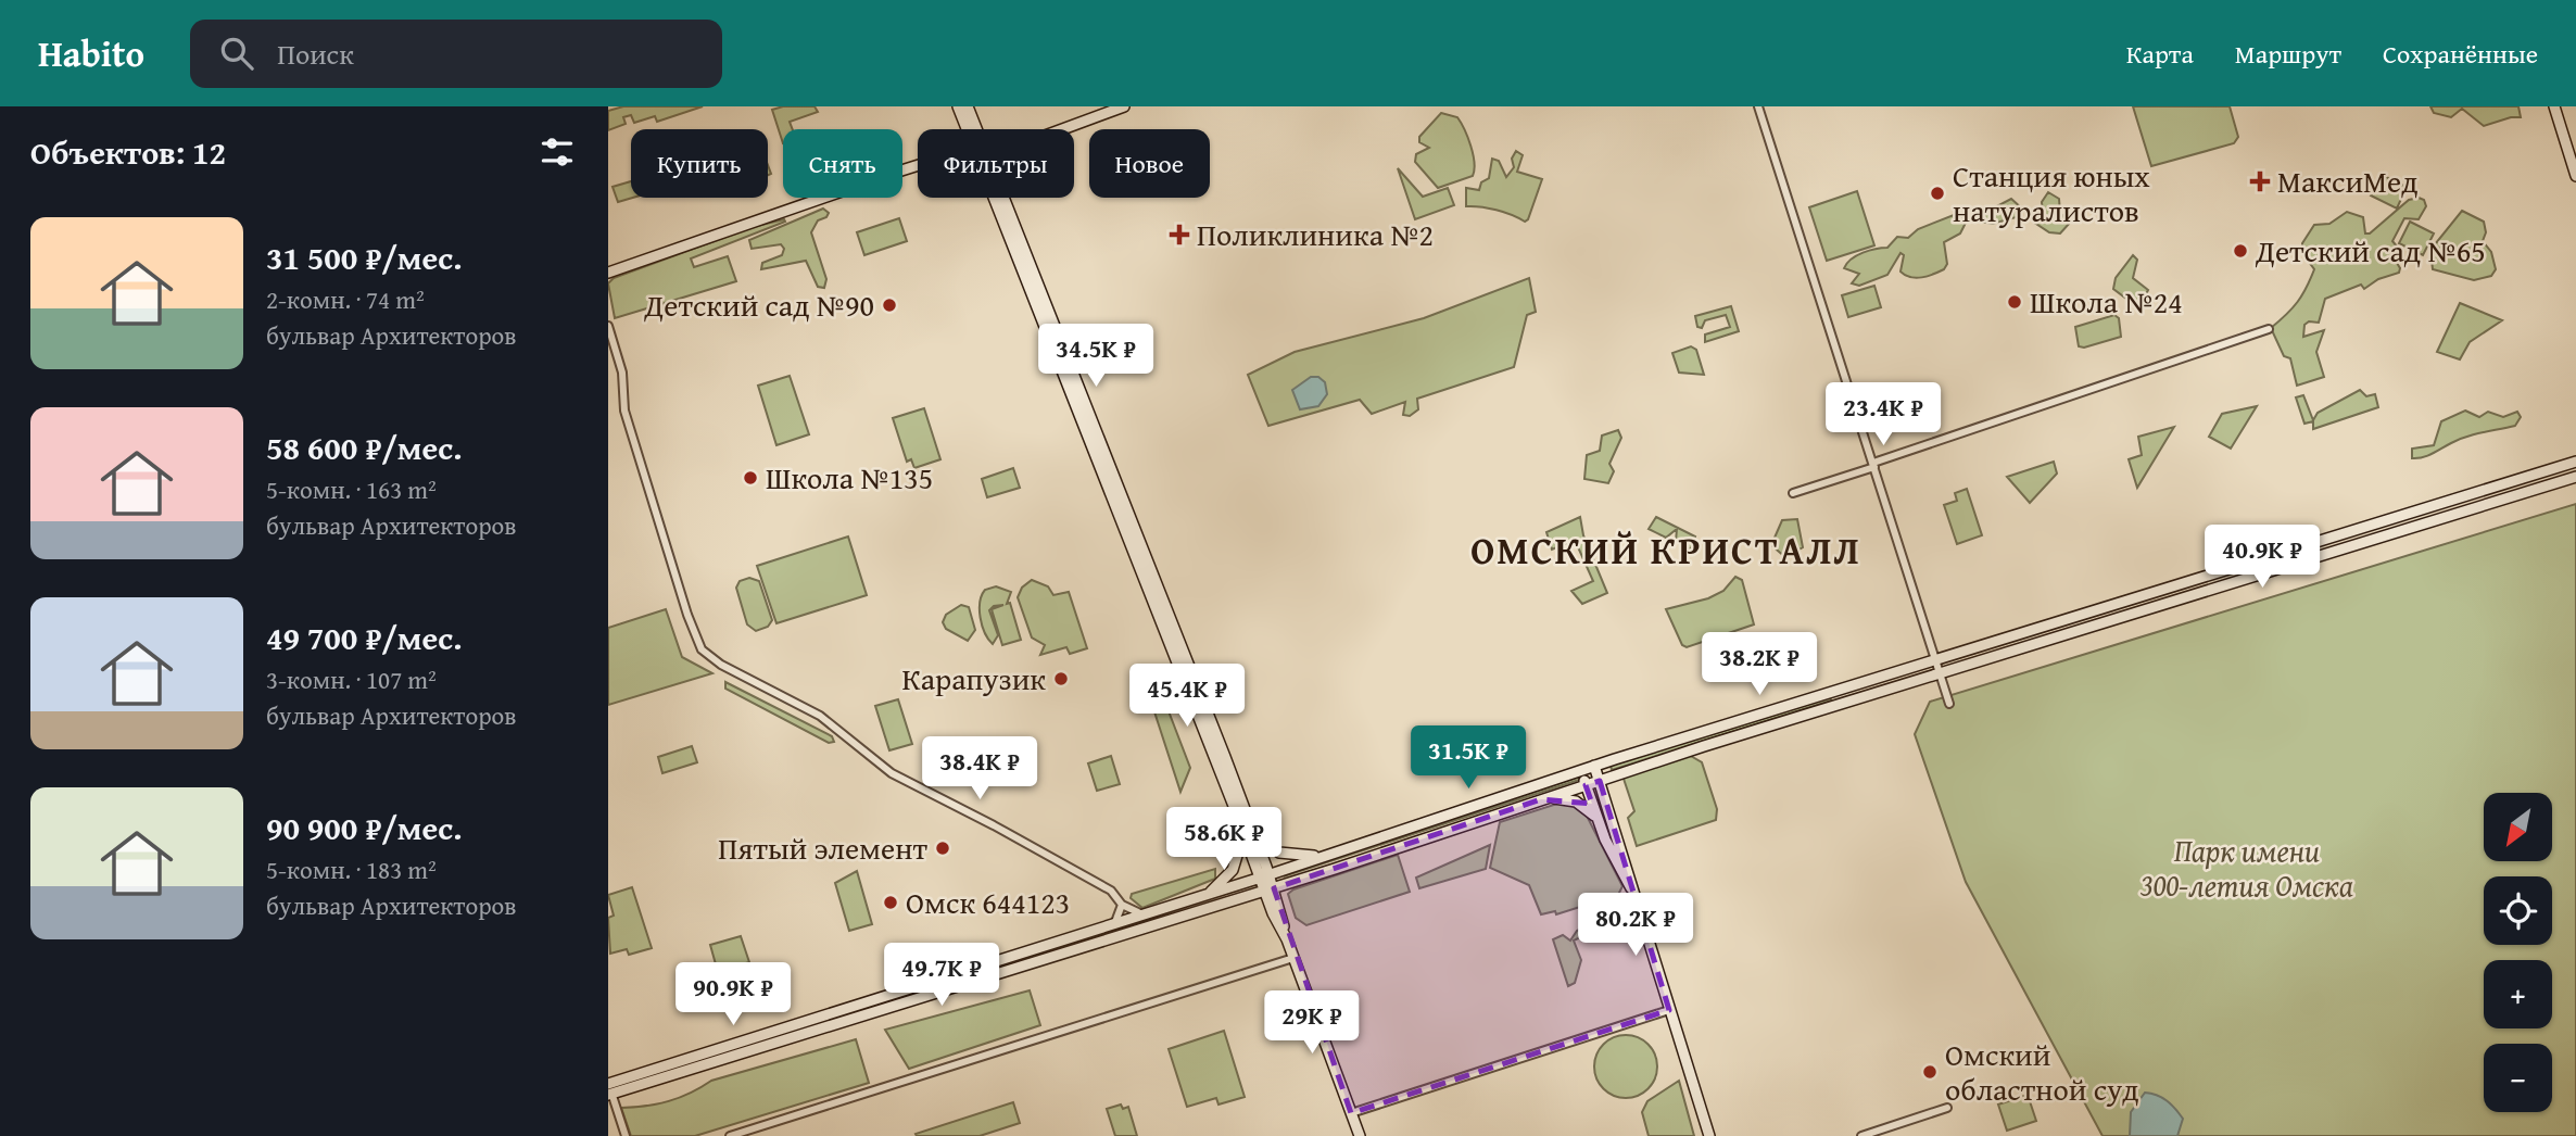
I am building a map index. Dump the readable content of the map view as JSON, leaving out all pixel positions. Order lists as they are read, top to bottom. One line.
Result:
{"districts":["ОМСКИЙ КРИСТАЛЛ"],"parks":["Парк имени 300-летия Омска"],"places":{"health":["МаксиМед","Поликлиника №2"],"other":["Станция юных натуралистов","Детский сад №65","Школа №24","Детский сад №90","Школа №135","Карапузик","Пятый элемент","Омск 644123","Омский областной суд"]},"north":"bottom left","page":{"header":"Habito","search":"Поиск","nav":["Карта","Маршрут","Сохранённые"],"heading":"Объектов: 12","chip":["Купить","Снять","Фильтры","Новое"],"list":[{"name":"31 500 ₽/мес.","note":"2-комн. · 74 m² · бульвар Архитекторов"},{"name":"58 600 ₽/мес.","note":"5-комн. · 163 m² · бульвар Архитекторов"},{"name":"49 700 ₽/мес.","note":"3-комн. · 107 m² · бульвар Архитекторов"},{"name":"90 900 ₽/мес.","note":"5-комн. · 183 m² · бульвар Архитекторов"}],"price":["34.5K ₽","23.4K ₽","40.9K ₽","38.2K ₽","45.4K ₽","31.5K ₽","38.4K ₽","58.6K ₽","80.2K ₽","49.7K ₽","90.9K ₽","29K ₽"],"map_buttons":["+","−"]}}
